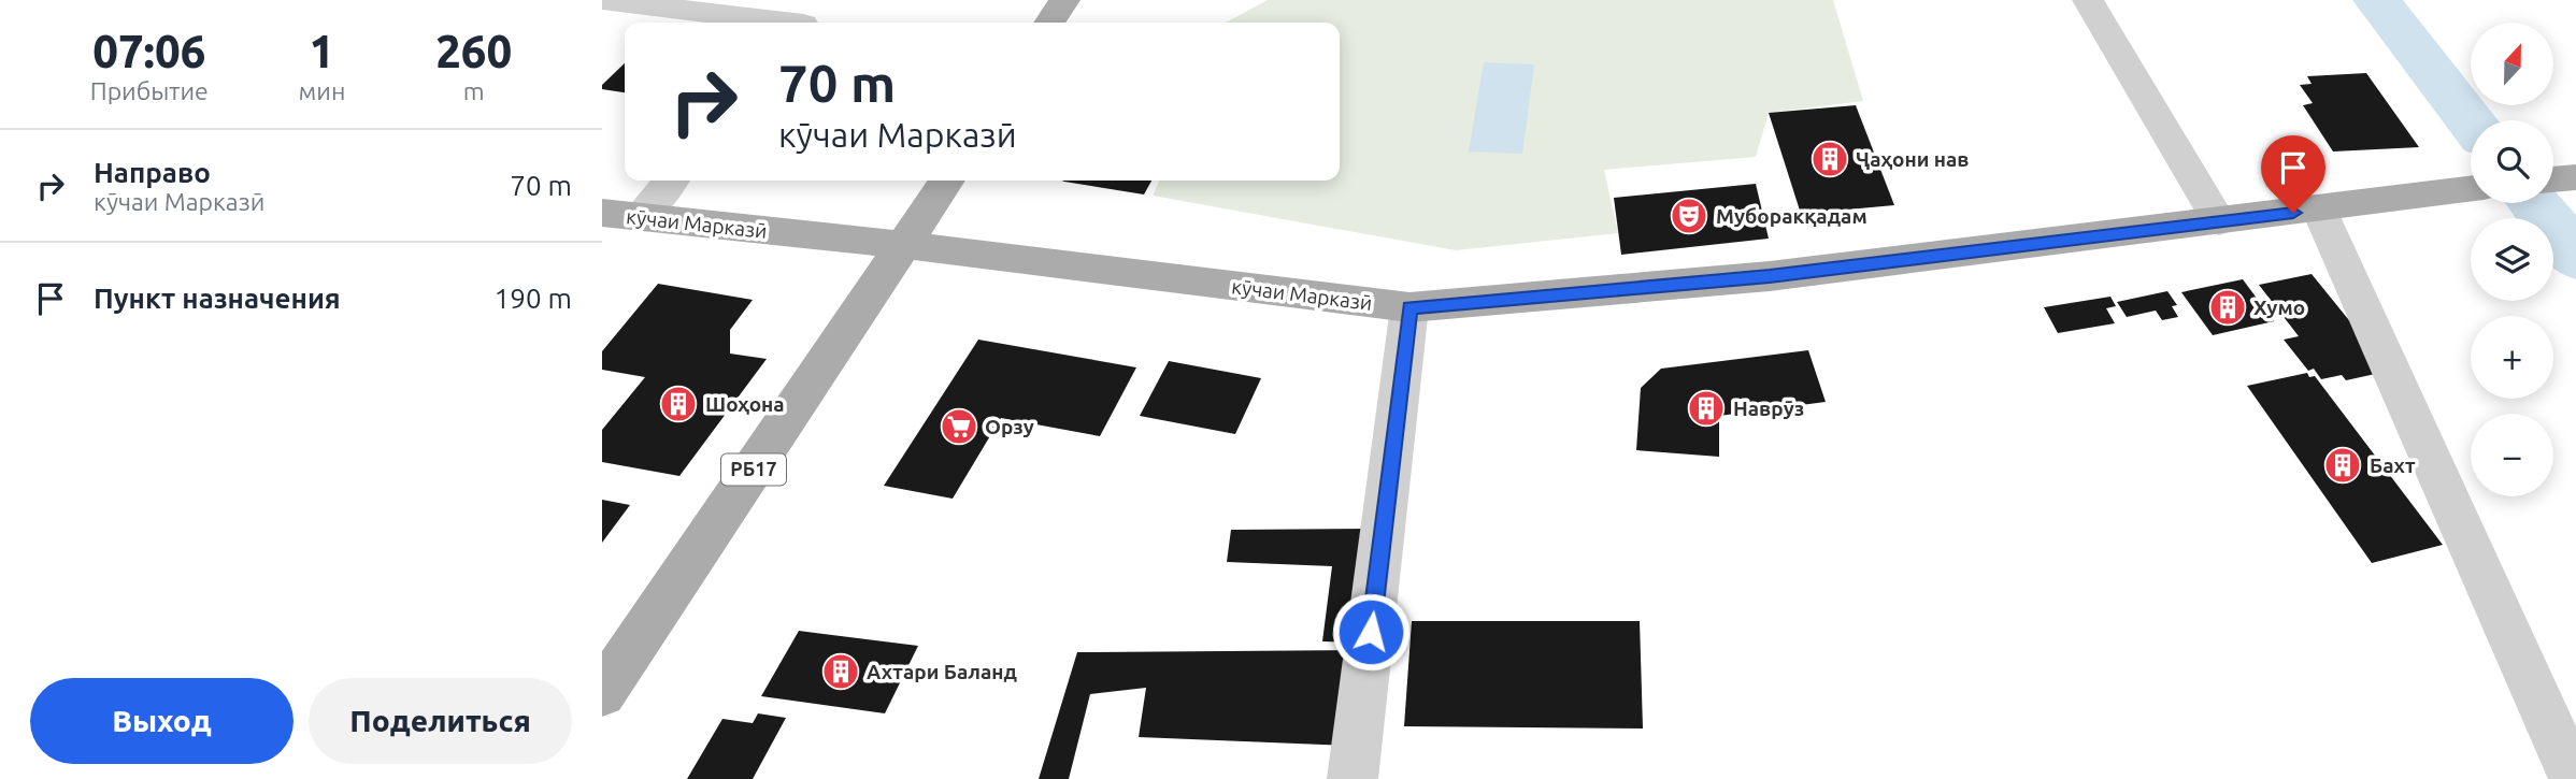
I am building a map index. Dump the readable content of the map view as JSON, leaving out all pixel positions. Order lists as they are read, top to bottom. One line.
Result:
{"streets":{"main road":["кӯчаи Марказӣ","РБ17"]},"crossings":[["кӯчаи Марказӣ","РБ17"]],"places":{"building":["Ҷаҳони нав","Хумо","Шоҳона","Наврӯз","Бахт","Ахтари Баланд"],"theatre":["Муборакқадам"],"supermarket":["Орзу"]},"north":"top","page":{"eta":["07:06","Прибытие","1","мин","260","m"],"map_buttons":["+","−"],"turn":["70 m","кӯчаи Марказӣ"],"list":[{"name":"Направо","note":"кӯчаи Марказӣ","value":"70 m"},{"name":"Пункт назначения","value":"190 m"}],"buttons":["Выход","Поделиться"]}}
